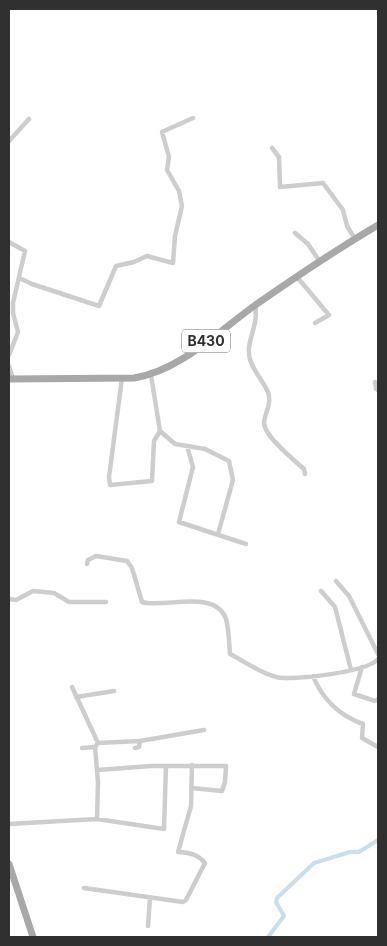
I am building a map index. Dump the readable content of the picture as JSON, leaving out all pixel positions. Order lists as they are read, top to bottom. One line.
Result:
{"streets":{"main road":["B430"]}}
